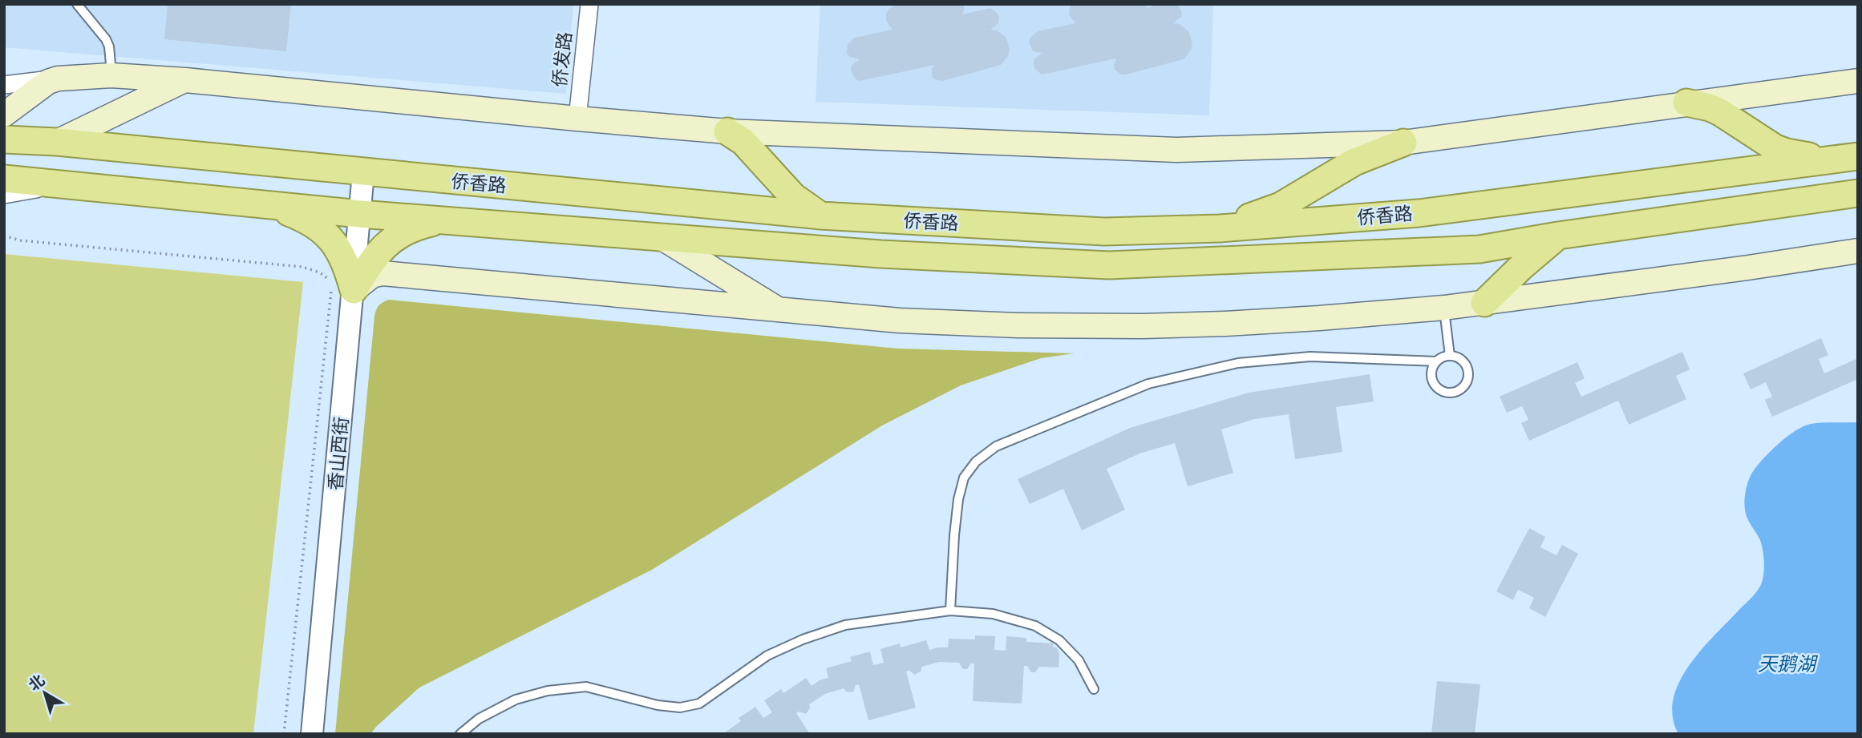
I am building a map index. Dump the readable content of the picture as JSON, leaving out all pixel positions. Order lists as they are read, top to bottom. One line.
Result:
{"streets":{"main road":["侨香路"],"street":["侨发路","香山西街"]},"crossings":[["侨香路","香山西街"]],"water":["天鹅湖"],"north":"top left"}
